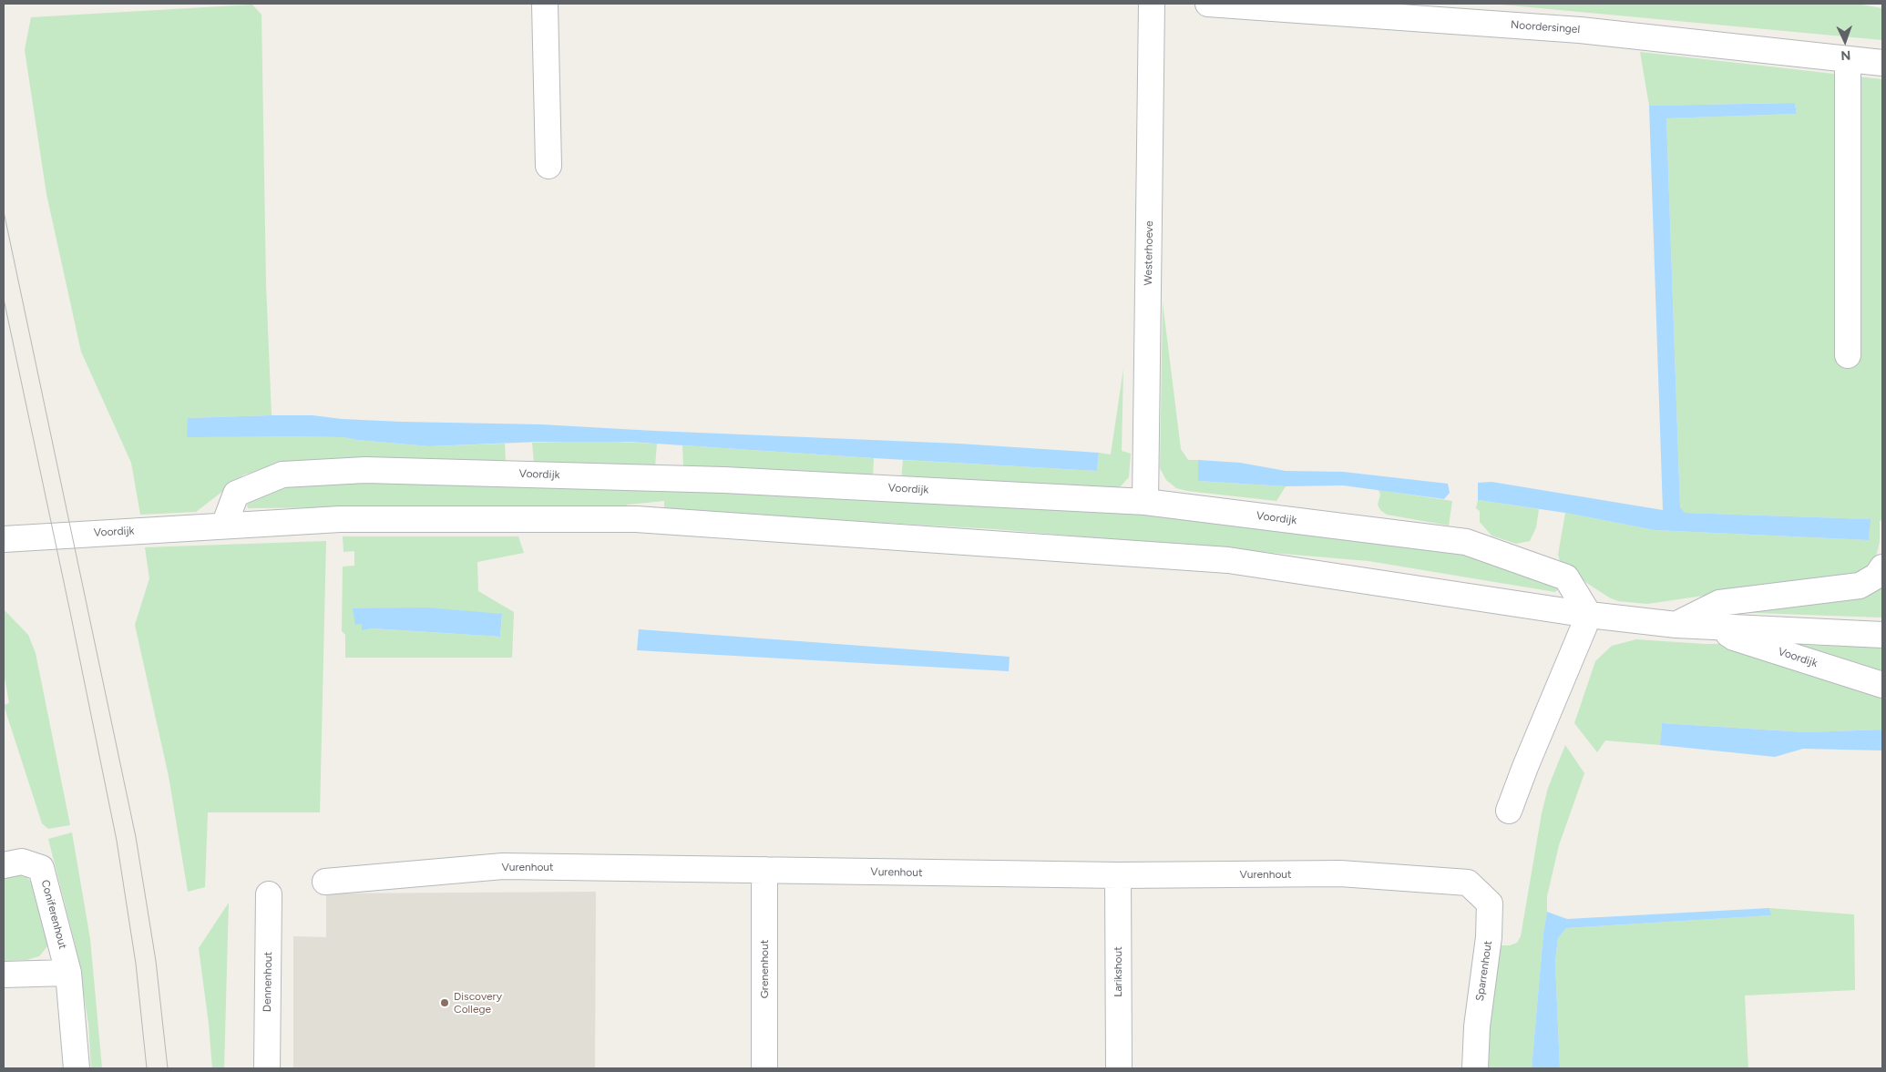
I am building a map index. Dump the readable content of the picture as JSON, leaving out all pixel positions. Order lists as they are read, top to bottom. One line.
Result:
{"streets":{"street":["Noordersingel","Westerhoeve","Voordijk","Vurenhout","Coniferenhout","Grenenhout","Sparrenhout","Larikshout","Dennenhout"]},"crossings":[["Westerhoeve","Voordijk"],["Vurenhout","Grenenhout"],["Vurenhout","Sparrenhout"],["Vurenhout","Larikshout"]],"places":["Discovery College"],"north":"bottom"}
